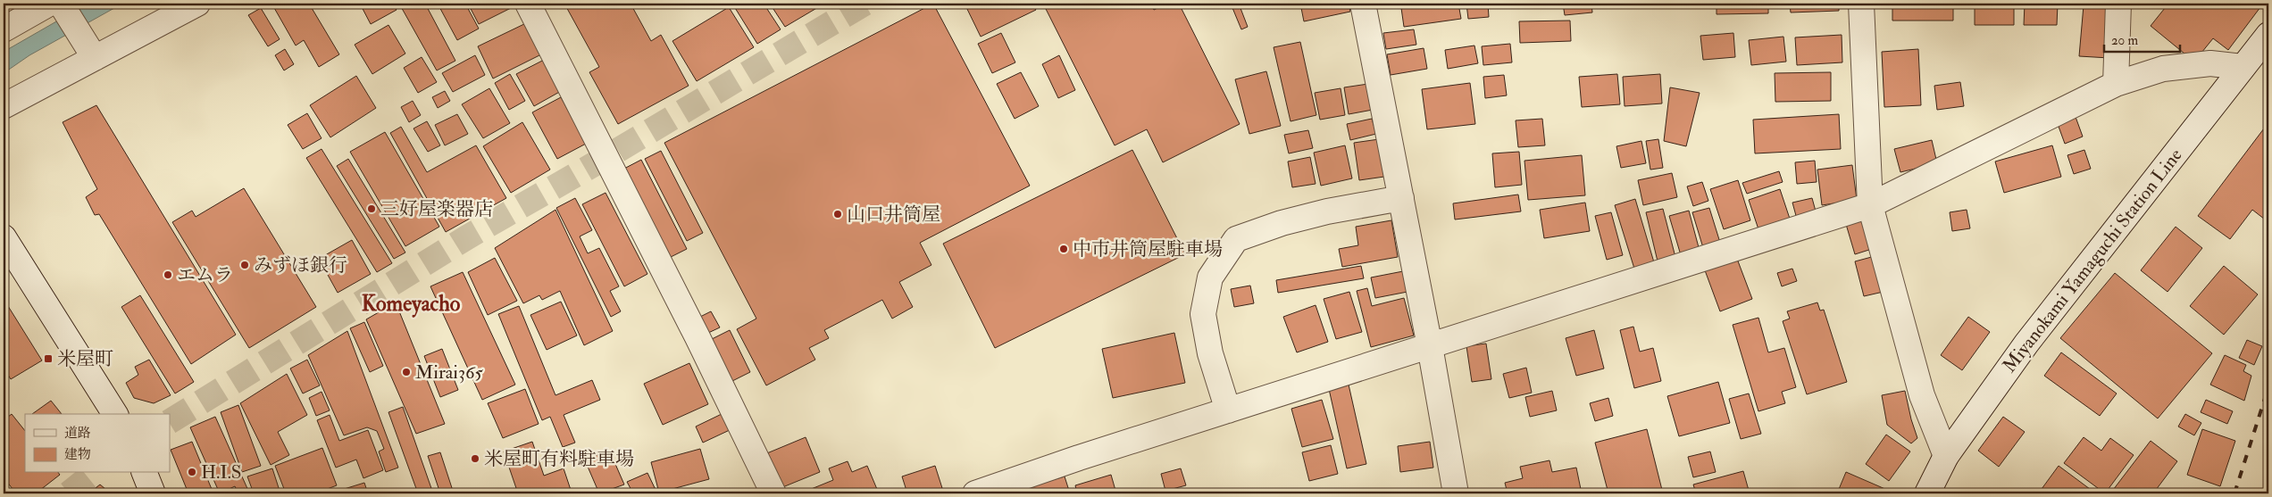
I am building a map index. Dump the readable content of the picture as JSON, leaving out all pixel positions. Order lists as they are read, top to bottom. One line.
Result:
{"streets":{"street":["Miyanokami Yamaguchi Station Line"]},"districts":["Komeyacho"],"places":{"other":["三好屋楽器店","山口井筒屋","中市井筒屋駐車場","みずほ銀行","エムラ","Mirai365","米屋町有料駐車場","H.I.S"],"transit":["米屋町"]},"legend":["道路","建物"],"scale_bar":"20 m"}
